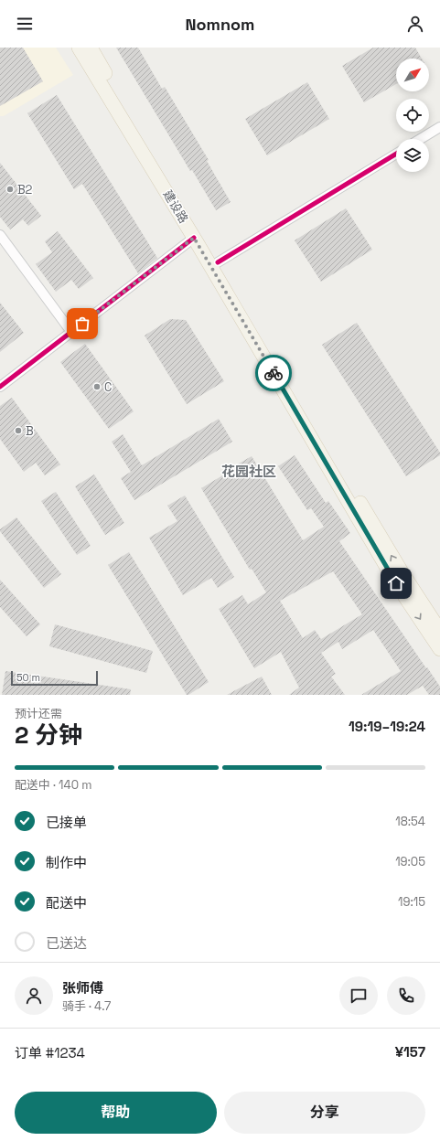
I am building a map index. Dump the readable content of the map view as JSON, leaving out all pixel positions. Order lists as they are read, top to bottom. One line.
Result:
{"streets":{"main road":["建设路"]},"districts":["花园社区"],"places":["B2","C","B"],"scale_bar":"50 m","north":"top right","page":{"header":"Nomnom","scale":"50 m","heading":["2 分钟","预计还需","19:19–19:24"],"panel":["张师傅","骑手 · 4.7","订单 #1234","¥157"],"bar":"配送中 · 140 m","list":[["已接单","18:54"],["制作中","19:05"],["配送中","19:15"],"已送达"],"buttons":["帮助","分享"]}}
